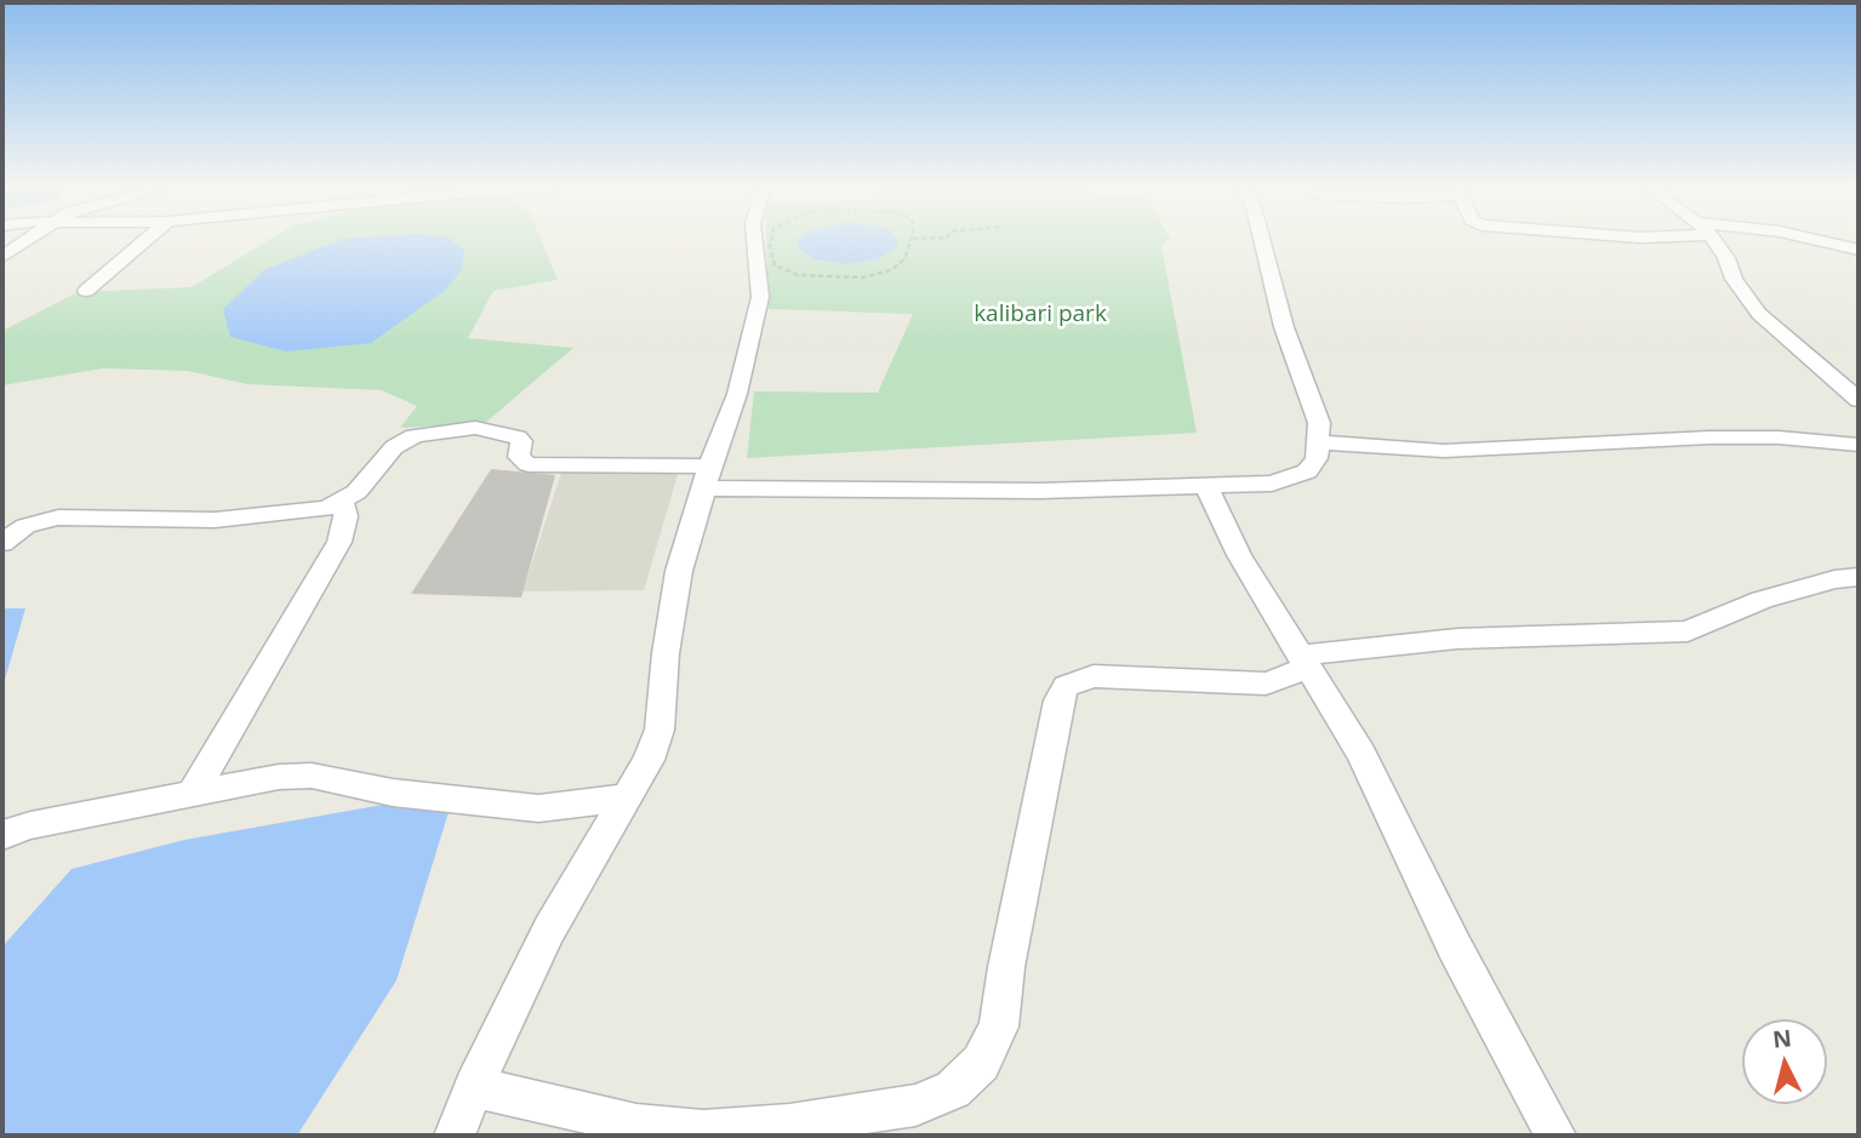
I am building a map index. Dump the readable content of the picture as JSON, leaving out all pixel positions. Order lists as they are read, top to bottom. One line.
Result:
{"parks":["kalibari park"],"north":"top"}
